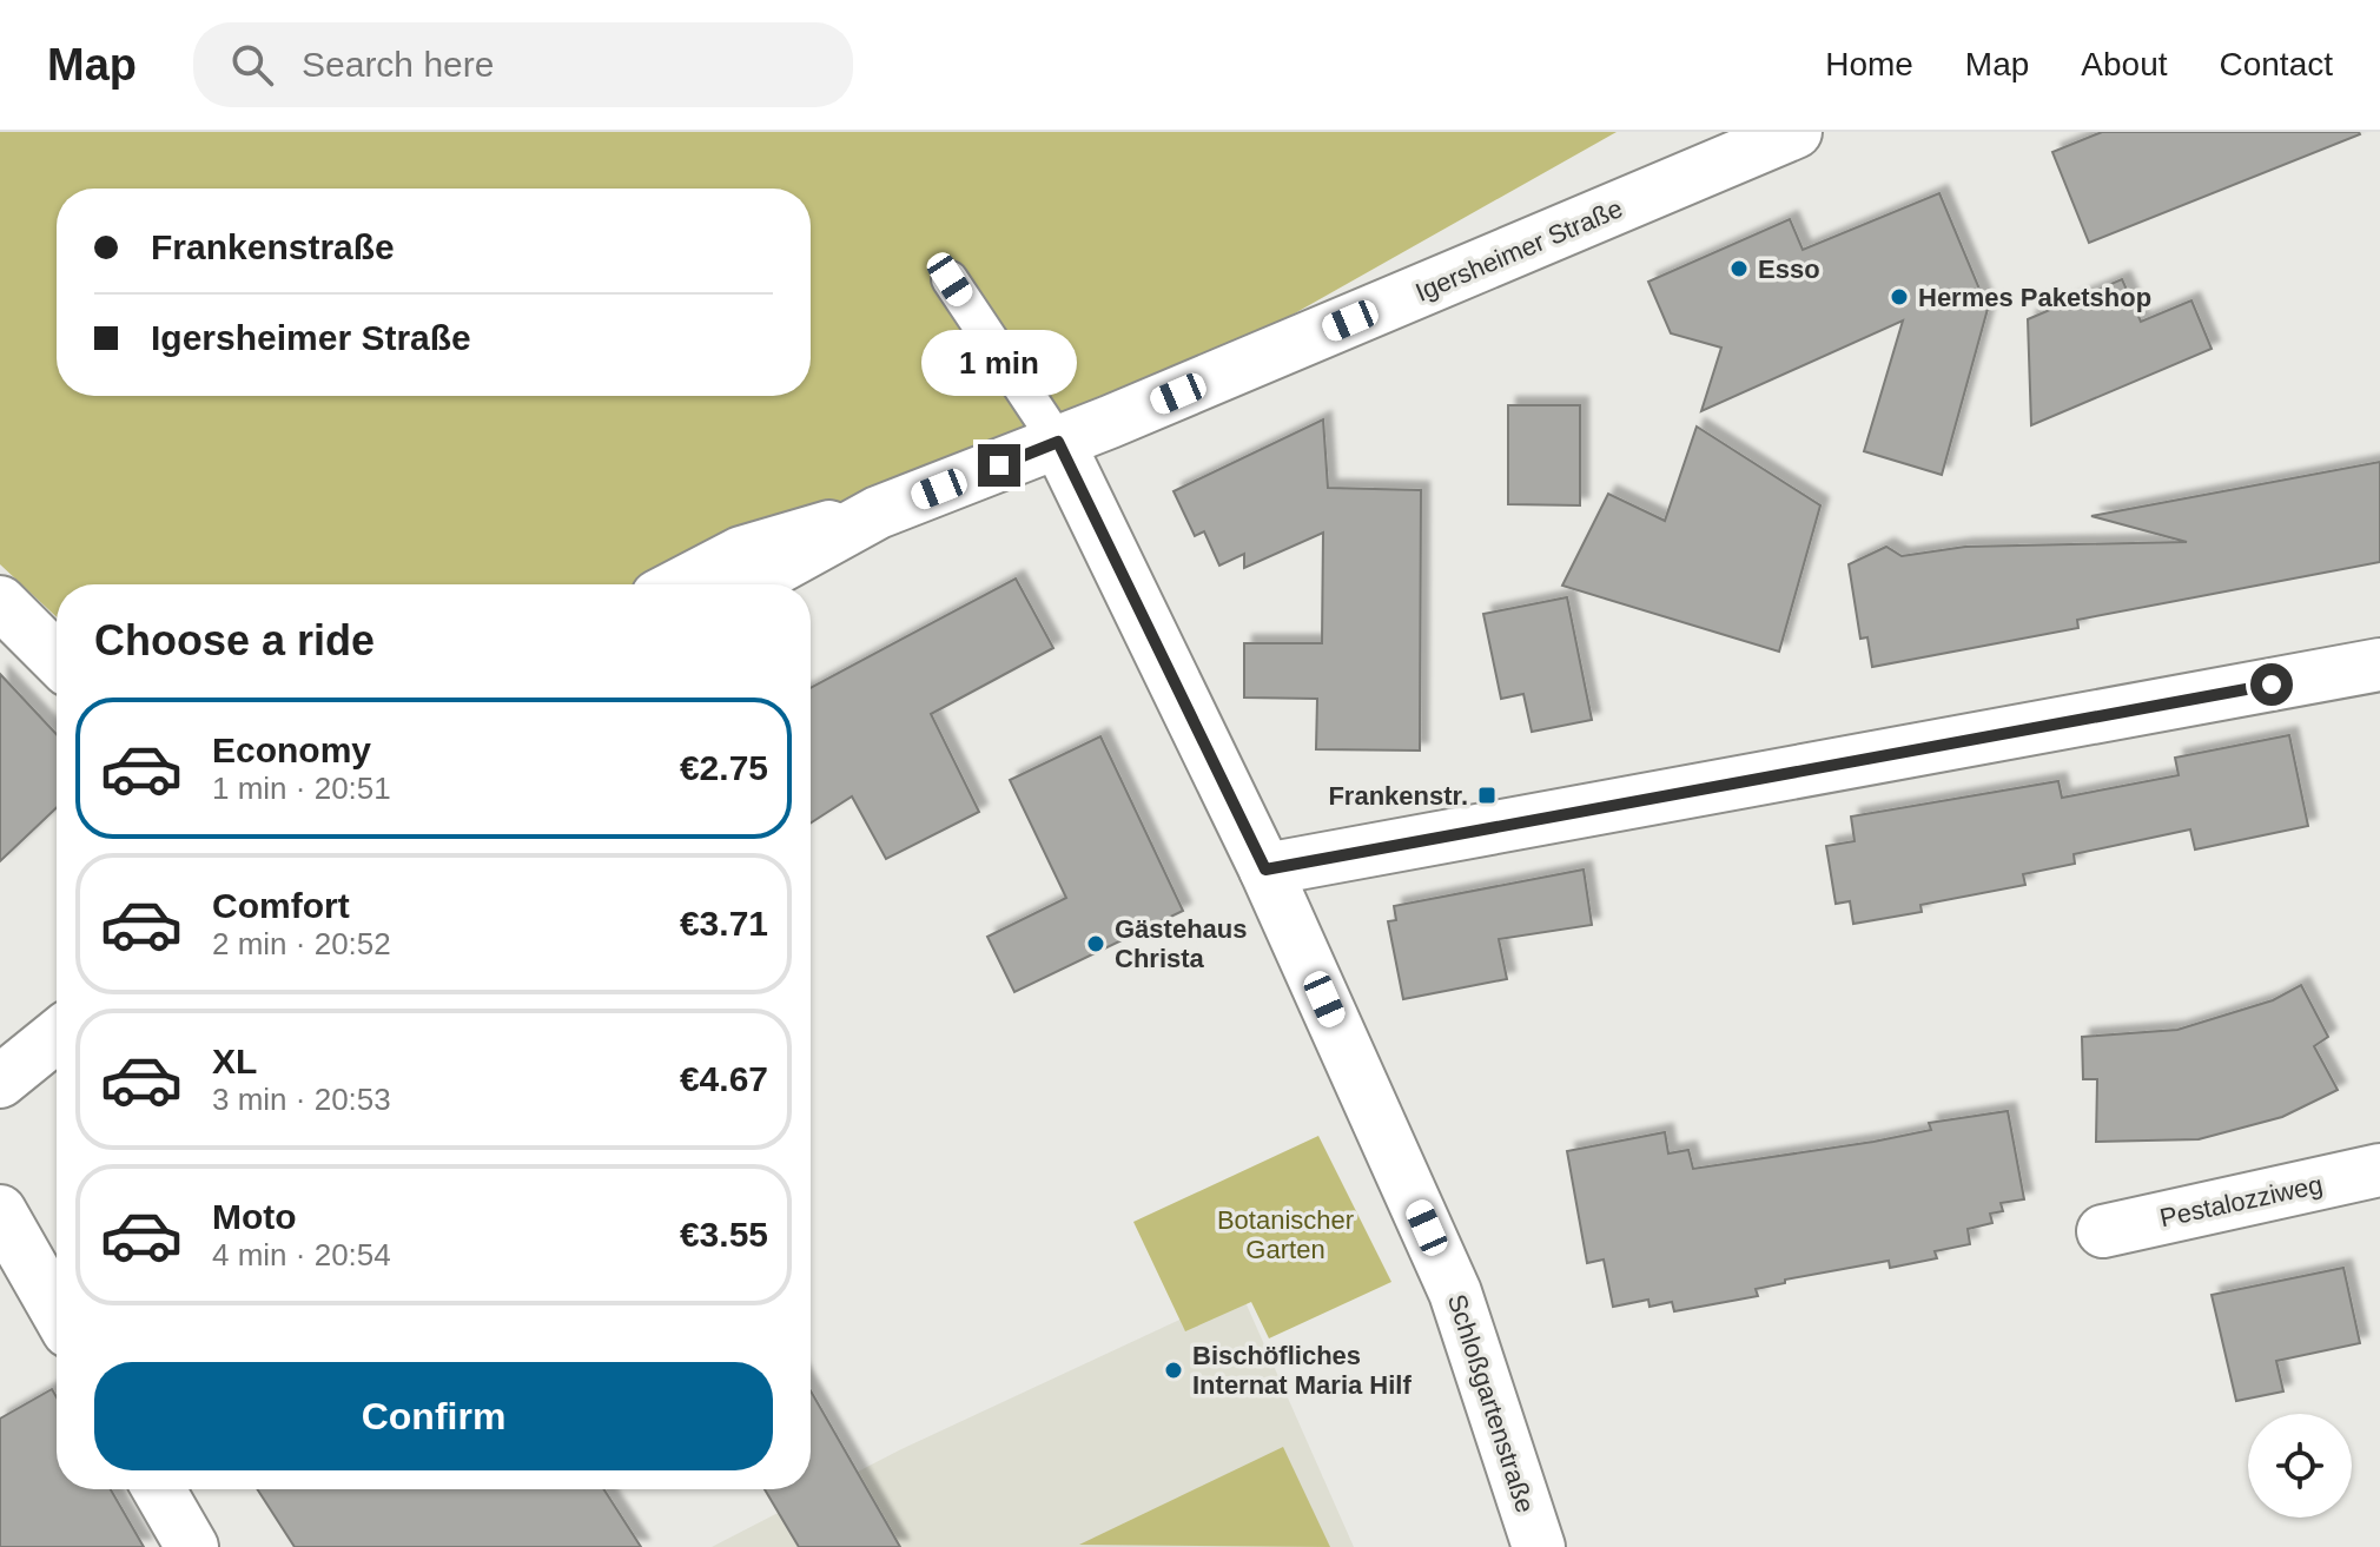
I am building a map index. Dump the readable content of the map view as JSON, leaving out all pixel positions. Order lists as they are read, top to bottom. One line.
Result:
{"streets":{"street":["Igersheimer Straße","Pestalozziweg","Schloßgartenstraße"]},"crossings":[["Igersheimer Straße","Schloßgartenstraße"]],"parks":["Botanischer Garten"],"places":{"other":["Esso","Hermes Paketshop","Gästehaus Christa","Bischöfliches Internat Maria Hilf"],"transit":["Frankenstr."]},"page":{"header":"Map","search":"Search here","nav":["Home","Map","About","Contact"],"banner":["Frankenstraße","Igersheimer Straße"],"bubble":"1 min","heading":"Choose a ride","list":[{"name":"Economy","note":"1 min · 20:51","value":"€2.75"},{"name":"Comfort","note":"2 min · 20:52","value":"€3.71"},{"name":"XL","note":"3 min · 20:53","value":"€4.67"},{"name":"Moto","note":"4 min · 20:54","value":"€3.55"}],"buttons":"Confirm"}}
